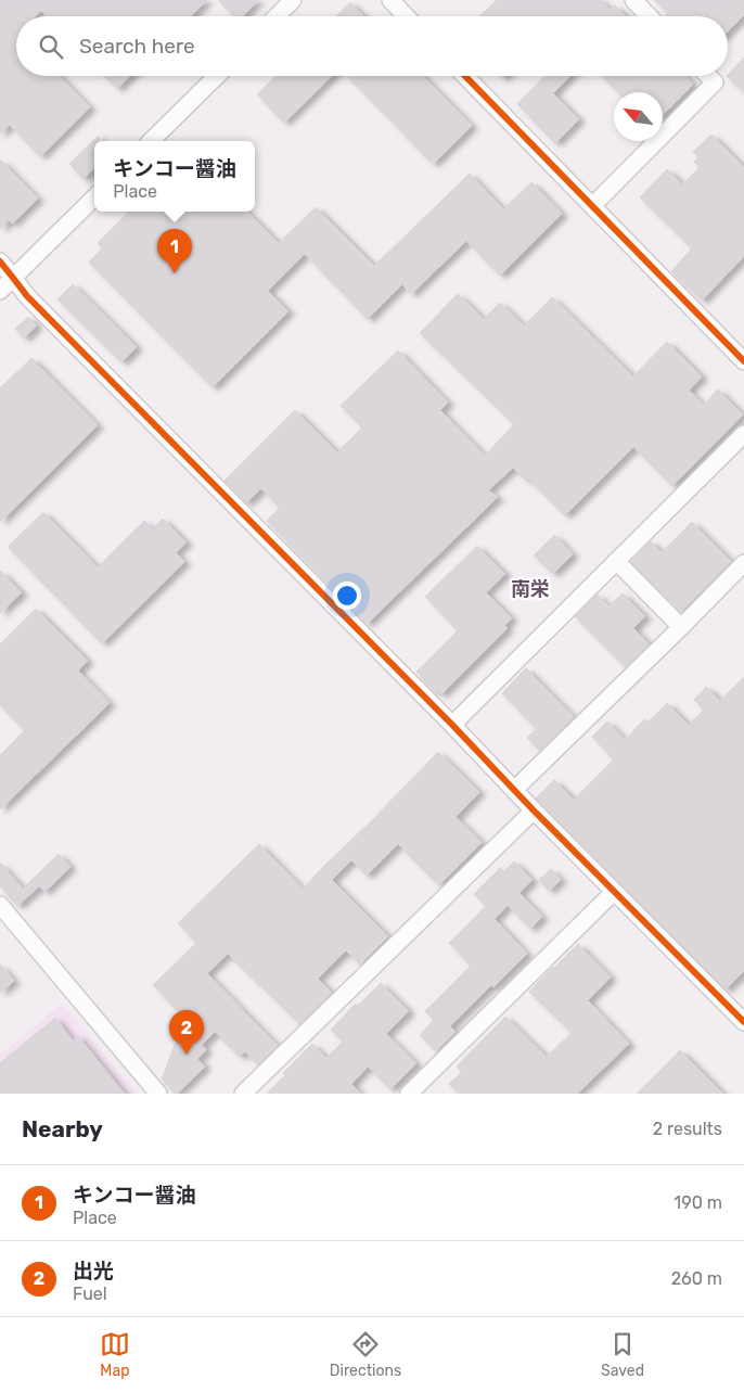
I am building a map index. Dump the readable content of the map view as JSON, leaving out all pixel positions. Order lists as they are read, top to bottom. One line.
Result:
{"districts":["南栄"],"north":"top left","page":{"search":"Search here","popup":["キンコー醤油","Place"],"pins":["1","2"],"heading":["Nearby","2 results"],"list":[{"mark":"1","name":"キンコー醤油","note":"Place","value":"190 m"},{"mark":"2","name":"出光","note":"Fuel","value":"260 m"}],"nav":["Map","Directions","Saved"]}}
